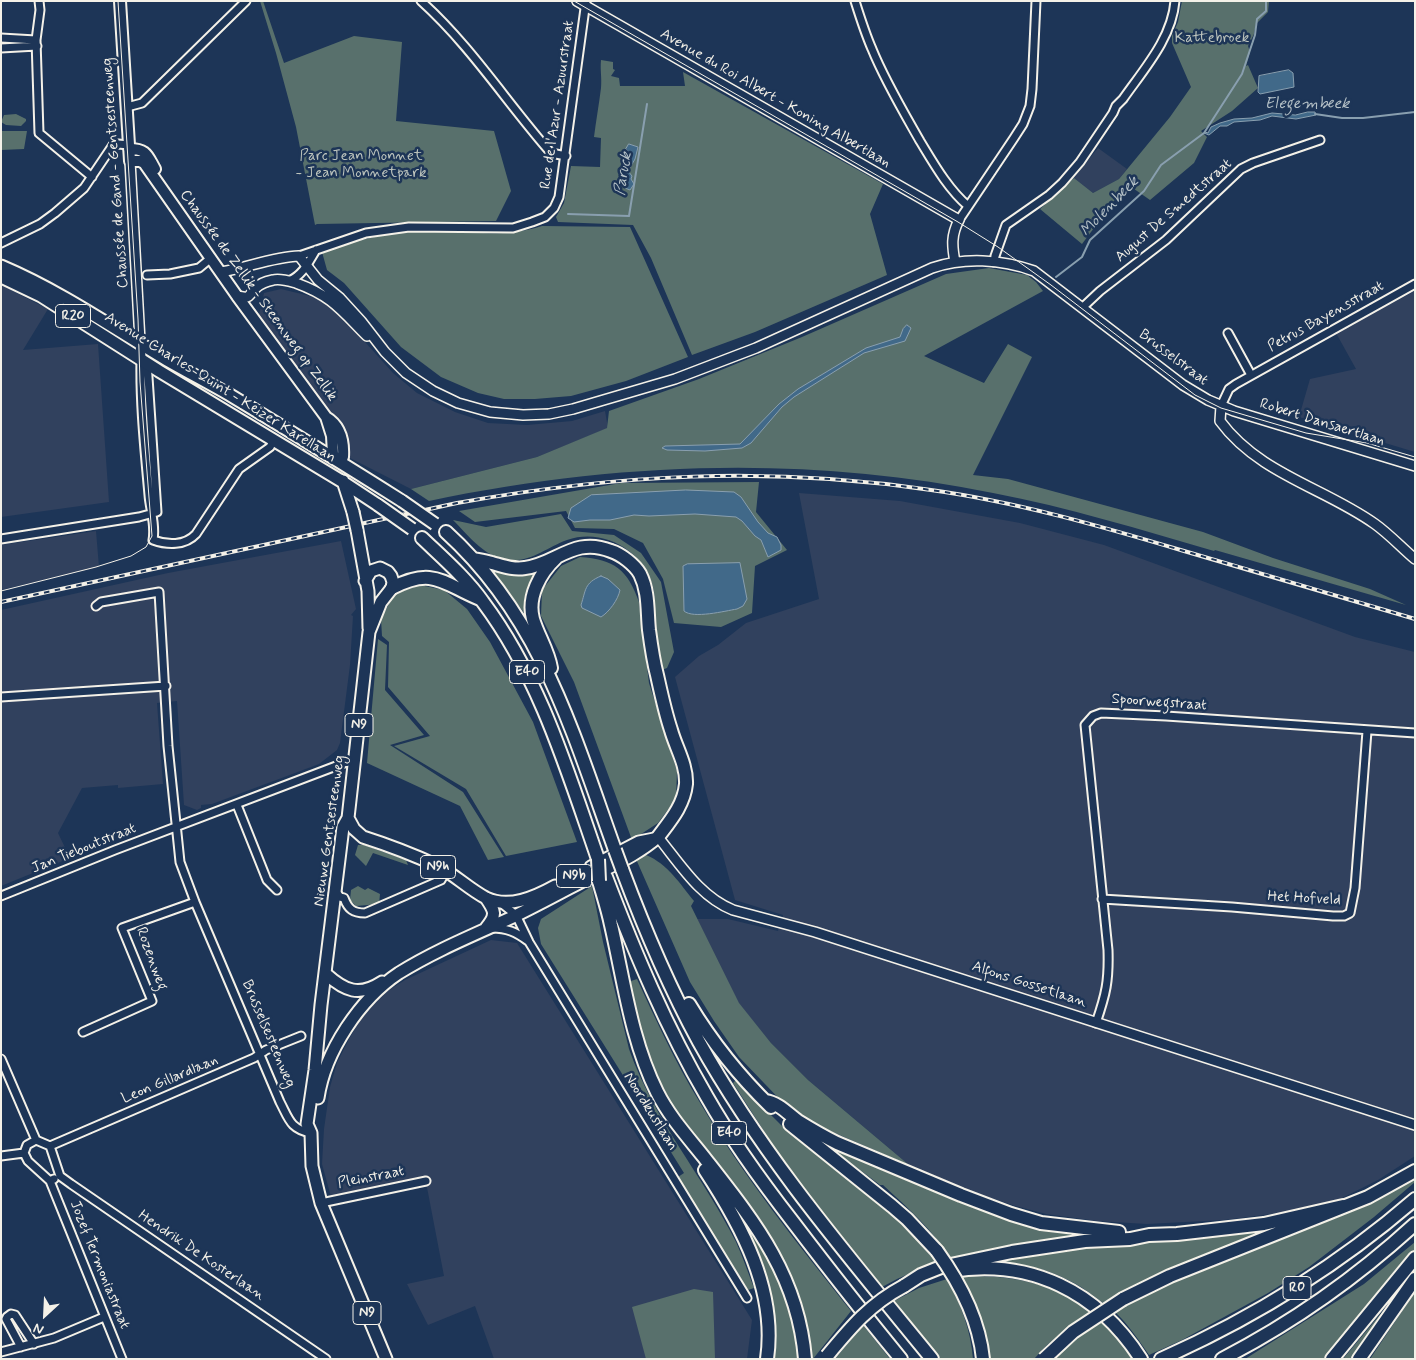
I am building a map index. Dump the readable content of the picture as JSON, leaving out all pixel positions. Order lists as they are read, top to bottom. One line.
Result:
{"streets":{"highway":["E40","R0"],"main road":["Chaussée de Gand - Gentsesteenweg","Chaussée de Zellik - Steenweg op Zellik","R20","Avenue Charles-Quint - Keizer Karellaan","N9","Nieuwe Gentsesteenweg","N9h","N9b"],"street":["Avenue du Roi Albert - Koning Albertlaan","Rue de l'Azur - Azuurstraat","August De Smedtstraat","Petrus Bayensstraat","Brusselstraat","Robert Dansaertlaan","Spoorwegstraat","Jan Tieboutstraat","Het Hofveld","Rozenweg","Alfons Gossetlaan","Brusselsesteenweg","Leon Gillardlaan","Noordkustlaan","Pleinstraat","Hendrik De Kosterlaan","Jozef Termoniastraat"]},"crossings":[["Avenue du Roi Albert - Koning Albertlaan","Rue de l'Azur - Azuurstraat"],["Chaussée de Gand - Gentsesteenweg","Chaussée de Zellik - Steenweg op Zellik"],["Chaussée de Gand - Gentsesteenweg","Avenue Charles-Quint - Keizer Karellaan"],["August De Smedtstraat","Brusselstraat"],["Chaussée de Zellik - Steenweg op Zellik","Avenue Charles-Quint - Keizer Karellaan"],["Chaussée de Zellik - Steenweg op Zellik","E40"],["Chaussée de Zellik - Steenweg op Zellik","Nieuwe Gentsesteenweg"],["Petrus Bayensstraat","Brusselstraat"],["Petrus Bayensstraat","Robert Dansaertlaan"],["Brusselstraat","Robert Dansaertlaan"],["Avenue Charles-Quint - Keizer Karellaan","E40"],["Spoorwegstraat","Het Hofveld"],["Spoorwegstraat","Alfons Gossetlaan"],["N9","Nieuwe Gentsesteenweg"],["N9","N9b"],["N9","Brusselsesteenweg"],["N9","Pleinstraat"],["Nieuwe Gentsesteenweg","Jan Tieboutstraat"],["Nieuwe Gentsesteenweg","N9b"],["Jan Tieboutstraat","Brusselsesteenweg"],["N9h","N9b"],["N9b","Alfons Gossetlaan"],["N9b","Brusselsesteenweg"],["N9b","Noordkustlaan"],["Rozenweg","Brusselsesteenweg"],["Brusselsesteenweg","Leon Gillardlaan"]],"water":["Elegembeek","Paruck","Molenbeek"],"parks":["Kattebroek","Parc Jean Monnet - Jean Monnetpark"],"north":"bottom left"}
